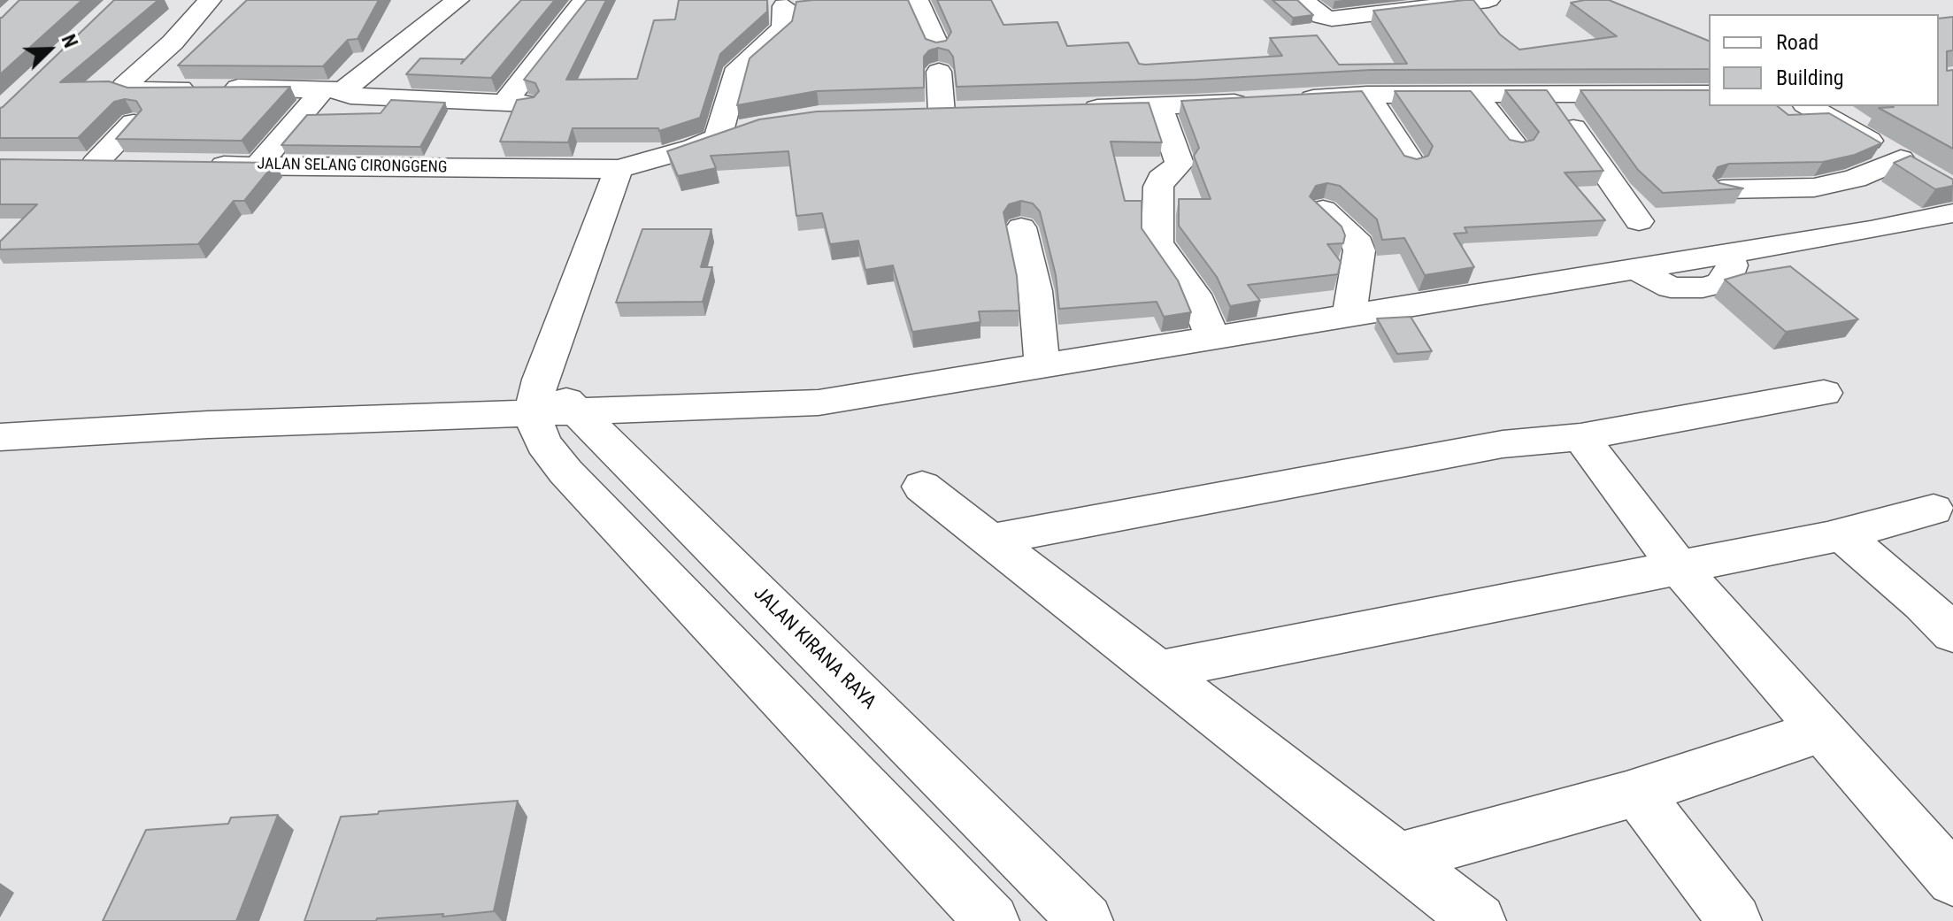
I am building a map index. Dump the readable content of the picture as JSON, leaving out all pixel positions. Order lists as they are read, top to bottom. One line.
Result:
{"streets":{"street":["JALAN SELANG CIRONGGENG","JALAN KIRANA RAYA"]},"legend":["Road","Building"],"north":"top right"}
